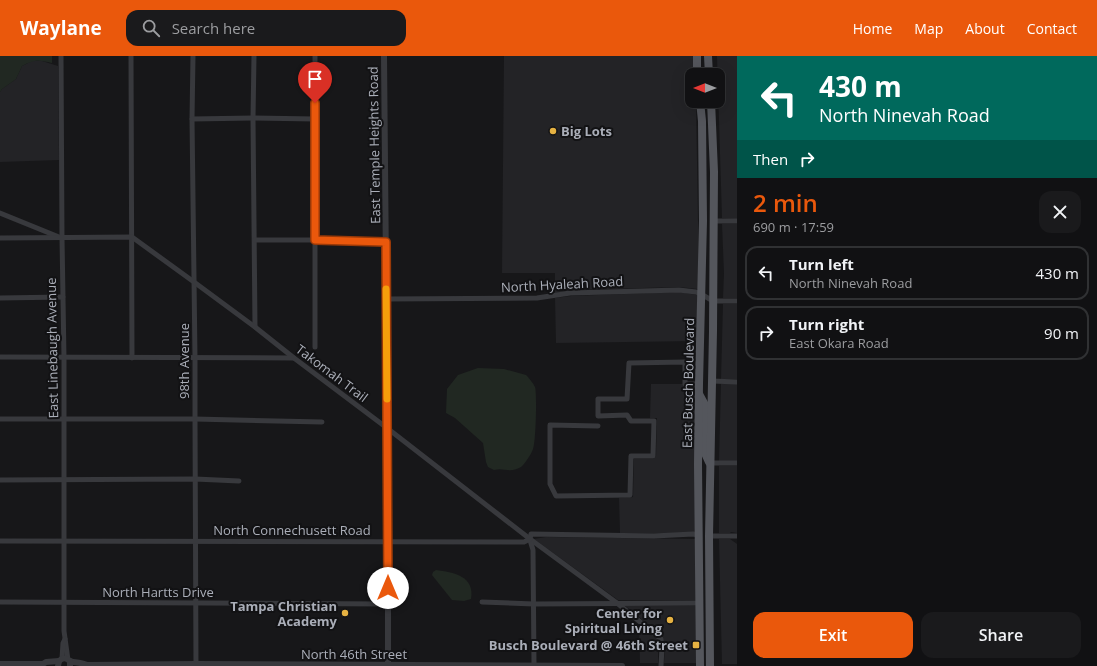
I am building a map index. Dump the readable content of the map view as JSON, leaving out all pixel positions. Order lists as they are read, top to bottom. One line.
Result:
{"streets":{"main road":["East Busch Boulevard"],"street":["East Temple Heights Road","North Hyaleah Road","East Linebaugh Avenue","98th Avenue","Takomah Trail","North Connechusett Road","North Hartts Drive","North 46th Street"]},"crossings":[["East Temple Heights Road","North Hyaleah Road"],["East Temple Heights Road","Takomah Trail"],["East Temple Heights Road","North Connechusett Road"],["East Temple Heights Road","North Hartts Drive"],["East Temple Heights Road","North 46th Street"],["North Hyaleah Road","East Busch Boulevard"],["East Linebaugh Avenue","North Connechusett Road"],["East Linebaugh Avenue","North Hartts Drive"],["East Linebaugh Avenue","North 46th Street"],["98th Avenue","Takomah Trail"],["98th Avenue","North Connechusett Road"],["98th Avenue","North Hartts Drive"],["98th Avenue","North 46th Street"],["Takomah Trail","North Connechusett Road"],["East Busch Boulevard","North Connechusett Road"]],"places":{"other":["Big Lots","Tampa Christian Academy","Center for Spiritual Living"],"transit":["Busch Boulevard @ 46th Street"]},"north":"left","page":{"header":"Waylane","search":"Search here","nav":["Home","Map","About","Contact"],"turn":["430 m","North Ninevah Road"],"then":"Then","heading":["2 min","690 m · 17:59"],"list":[{"name":"Turn left","note":"North Ninevah Road","value":"430 m"},{"name":"Turn right","note":"East Okara Road","value":"90 m"}],"buttons":["Exit","Share"]}}
